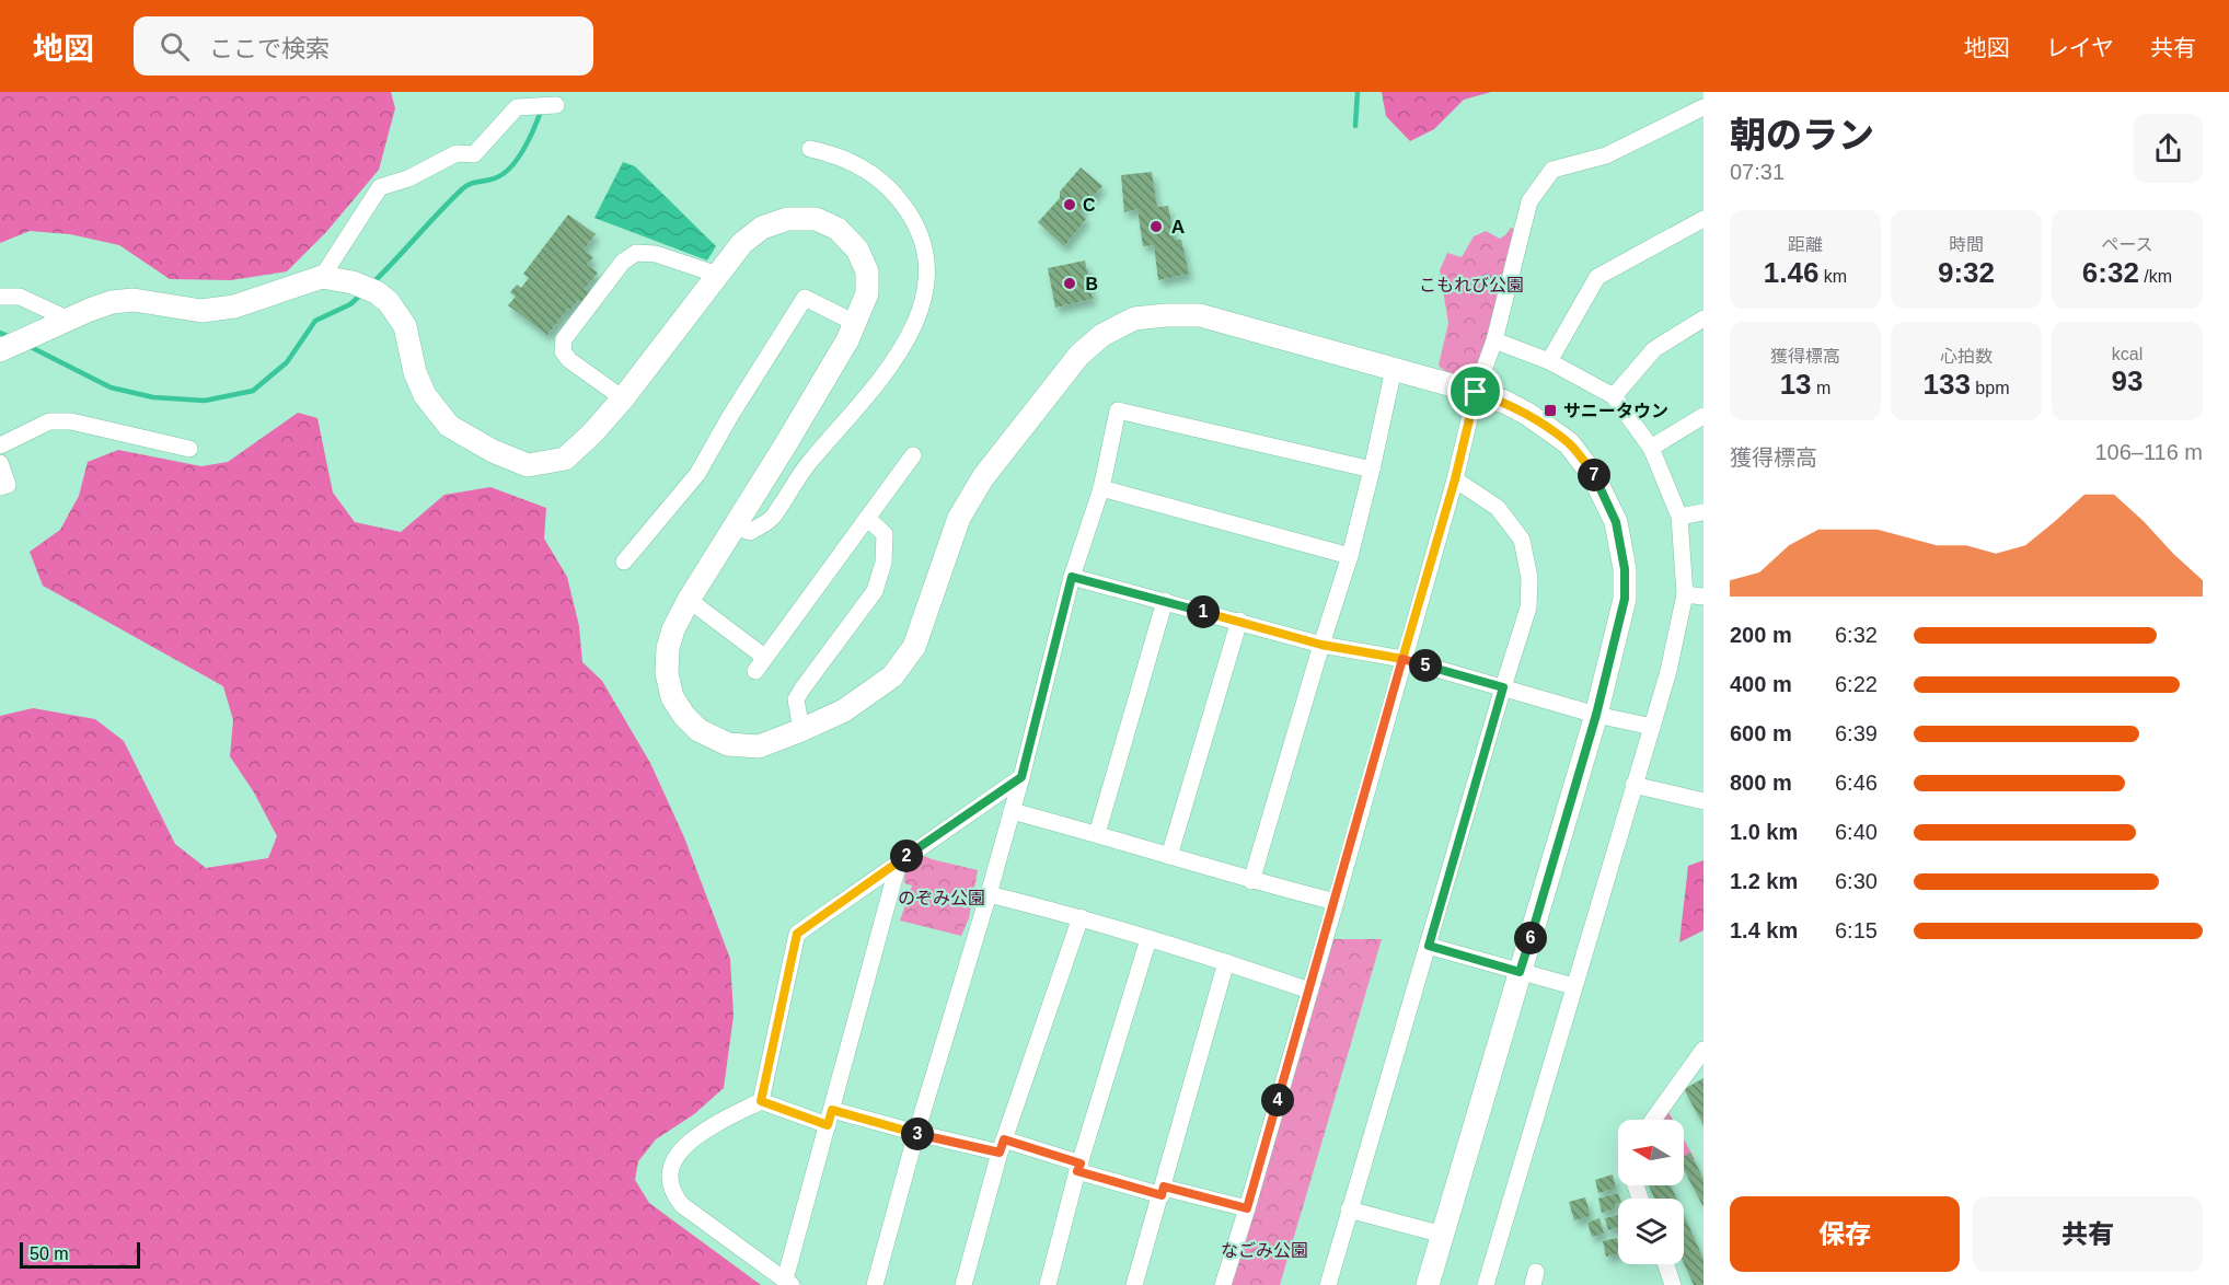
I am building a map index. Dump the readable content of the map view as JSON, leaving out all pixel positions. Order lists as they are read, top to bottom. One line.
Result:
{"parks":["こもれび公園","のぞみ公園","なごみ公園"],"places":{"other":["C","Ａ","Ｂ"],"transit":["サニータウン"]},"scale_bar":"50 m","north":"left","page":{"header":"地図","search":"ここで検索","nav":["地図","レイヤ","共有"],"heading":["朝のラン","07:31"],"stats":[["距離","1.46 km"],["時間","9:32"],["ペース","6:32 /km"],["獲得標高","13 m"],["心拍数","133 bpm"],["kcal","93"]],"chart":["獲得標高","106–116 m"],"pins":["7","1","5","2","6","4","3"],"list":[{"name":"200 m","note":"6:32"},{"name":"400 m","note":"6:22"},{"name":"600 m","note":"6:39"},{"name":"800 m","note":"6:46"},{"name":"1.0 km","note":"6:40"},{"name":"1.2 km","note":"6:30"},{"name":"1.4 km","note":"6:15"}],"buttons":["保存","共有"],"scale":"50 m"}}
